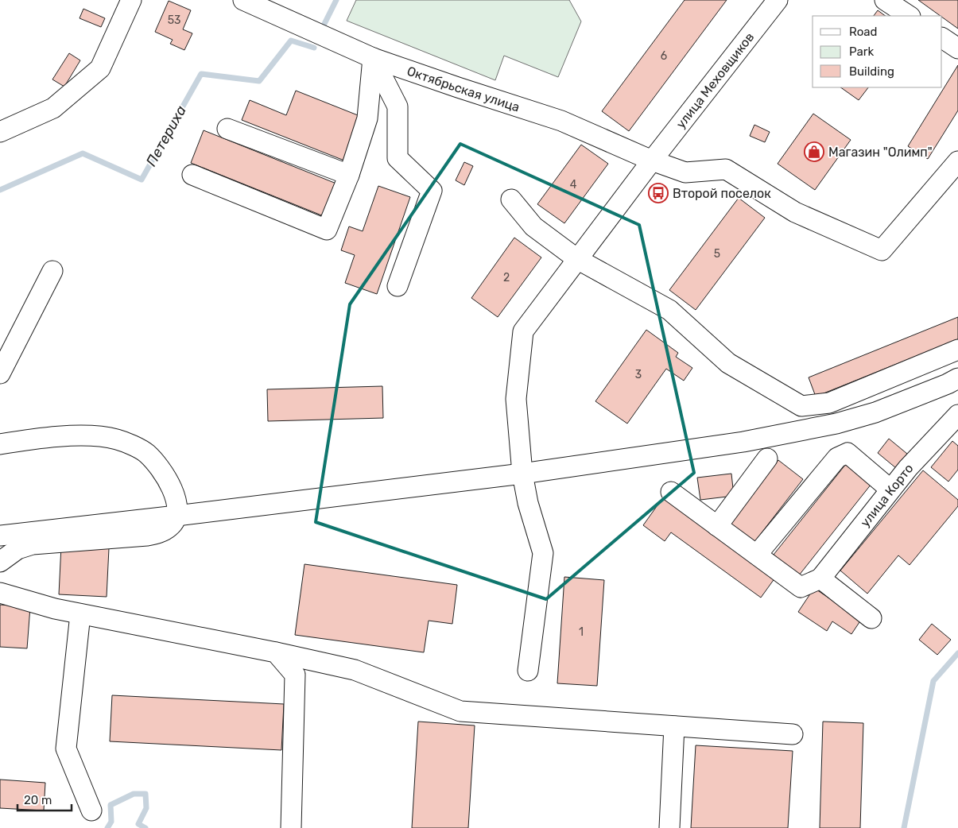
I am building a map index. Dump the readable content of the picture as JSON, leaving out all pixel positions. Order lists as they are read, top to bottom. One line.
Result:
{"streets":{"street":["улица Меховщиков","Октябрьская улица","улица Корто"]},"crossings":[["улица Меховщиков","Октябрьская улица"]],"water":["Петериха"],"places":{"shop":["Магазин \"Олимп\""],"bus stop":["Второй поселок"]},"house_numbers":["53","6","4","5","2","3","1"],"legend":["Road","Park","Building"],"scale_bar":"20 m"}
